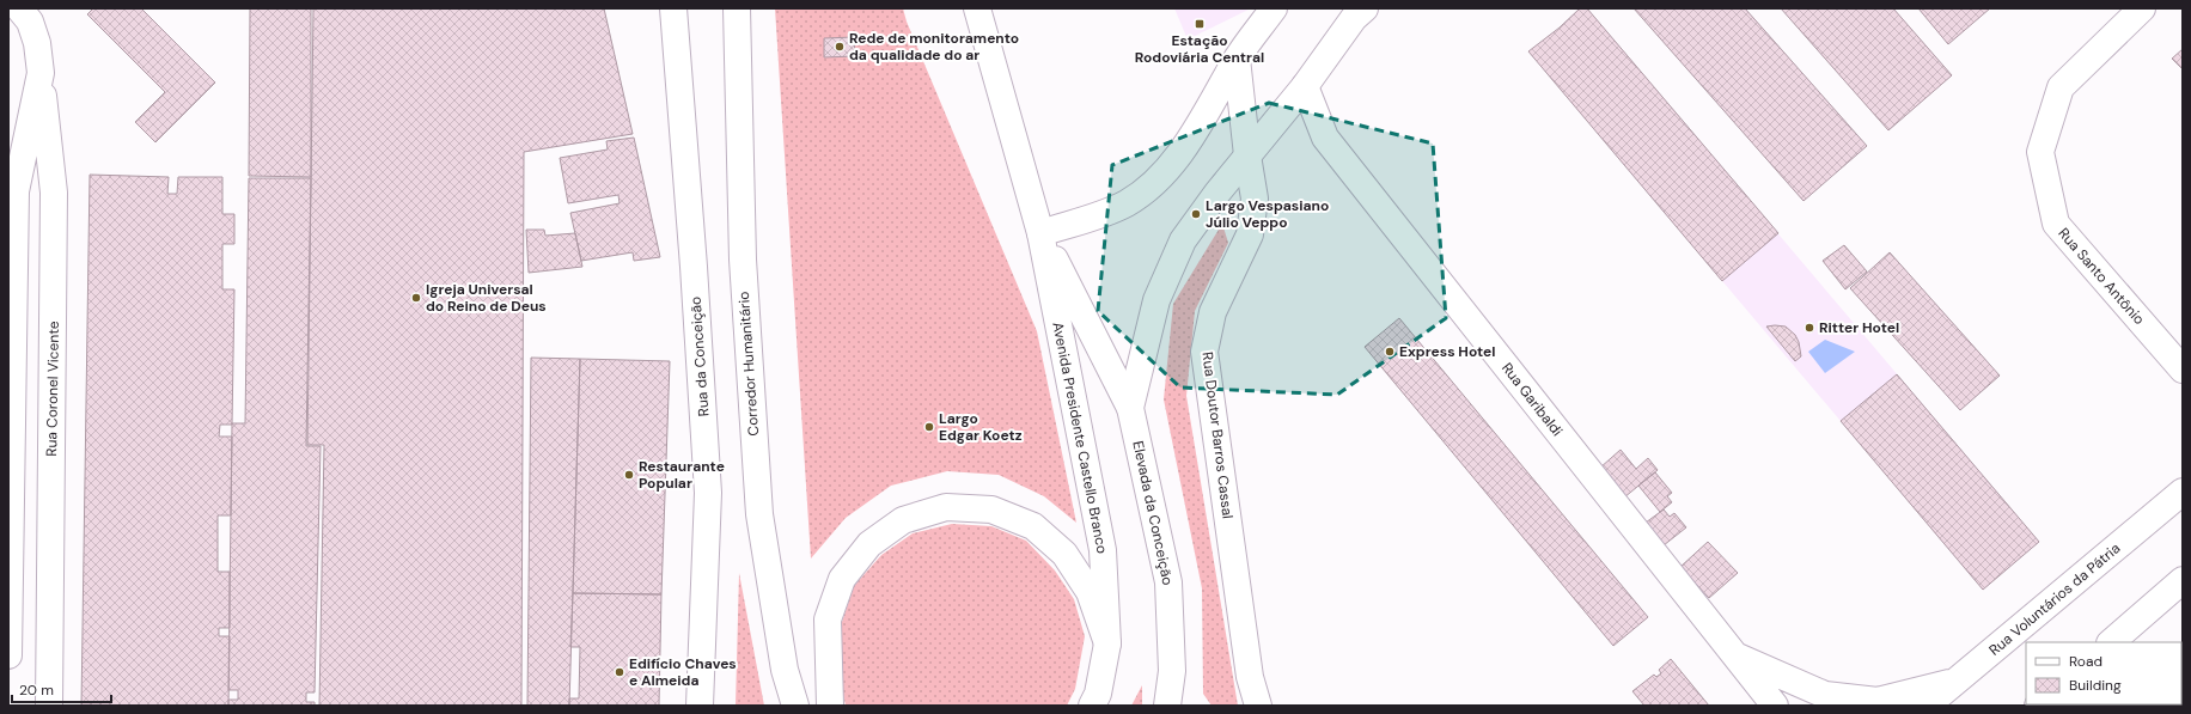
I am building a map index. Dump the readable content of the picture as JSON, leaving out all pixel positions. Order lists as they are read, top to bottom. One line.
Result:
{"streets":{"main road":["Rua Santo Antônio","Rua da Conceição","Corredor Humanitário","Rua Coronel Vicente","Rua Garibaldi","Rua Doutor Barros Cassal","Avenida Presidente Castello Branco","Elevada da Conceição","Rua Voluntários da Pátria"]},"crossings":[["Avenida Presidente Castello Branco","Elevada da Conceição"]],"places":{"transit":["Estação Rodoviária Central"],"other":["Rede de monitoramento da qualidade do ar","Largo Vespasiano Júlio Veppo","Igreja Universal do Reino de Deus","Ritter Hotel","Express Hotel","Largo Edgar Koetz","Restaurante Popular","Edifício Chaves e Almeida"]},"legend":["Road","Building"],"scale_bar":"20 m"}
